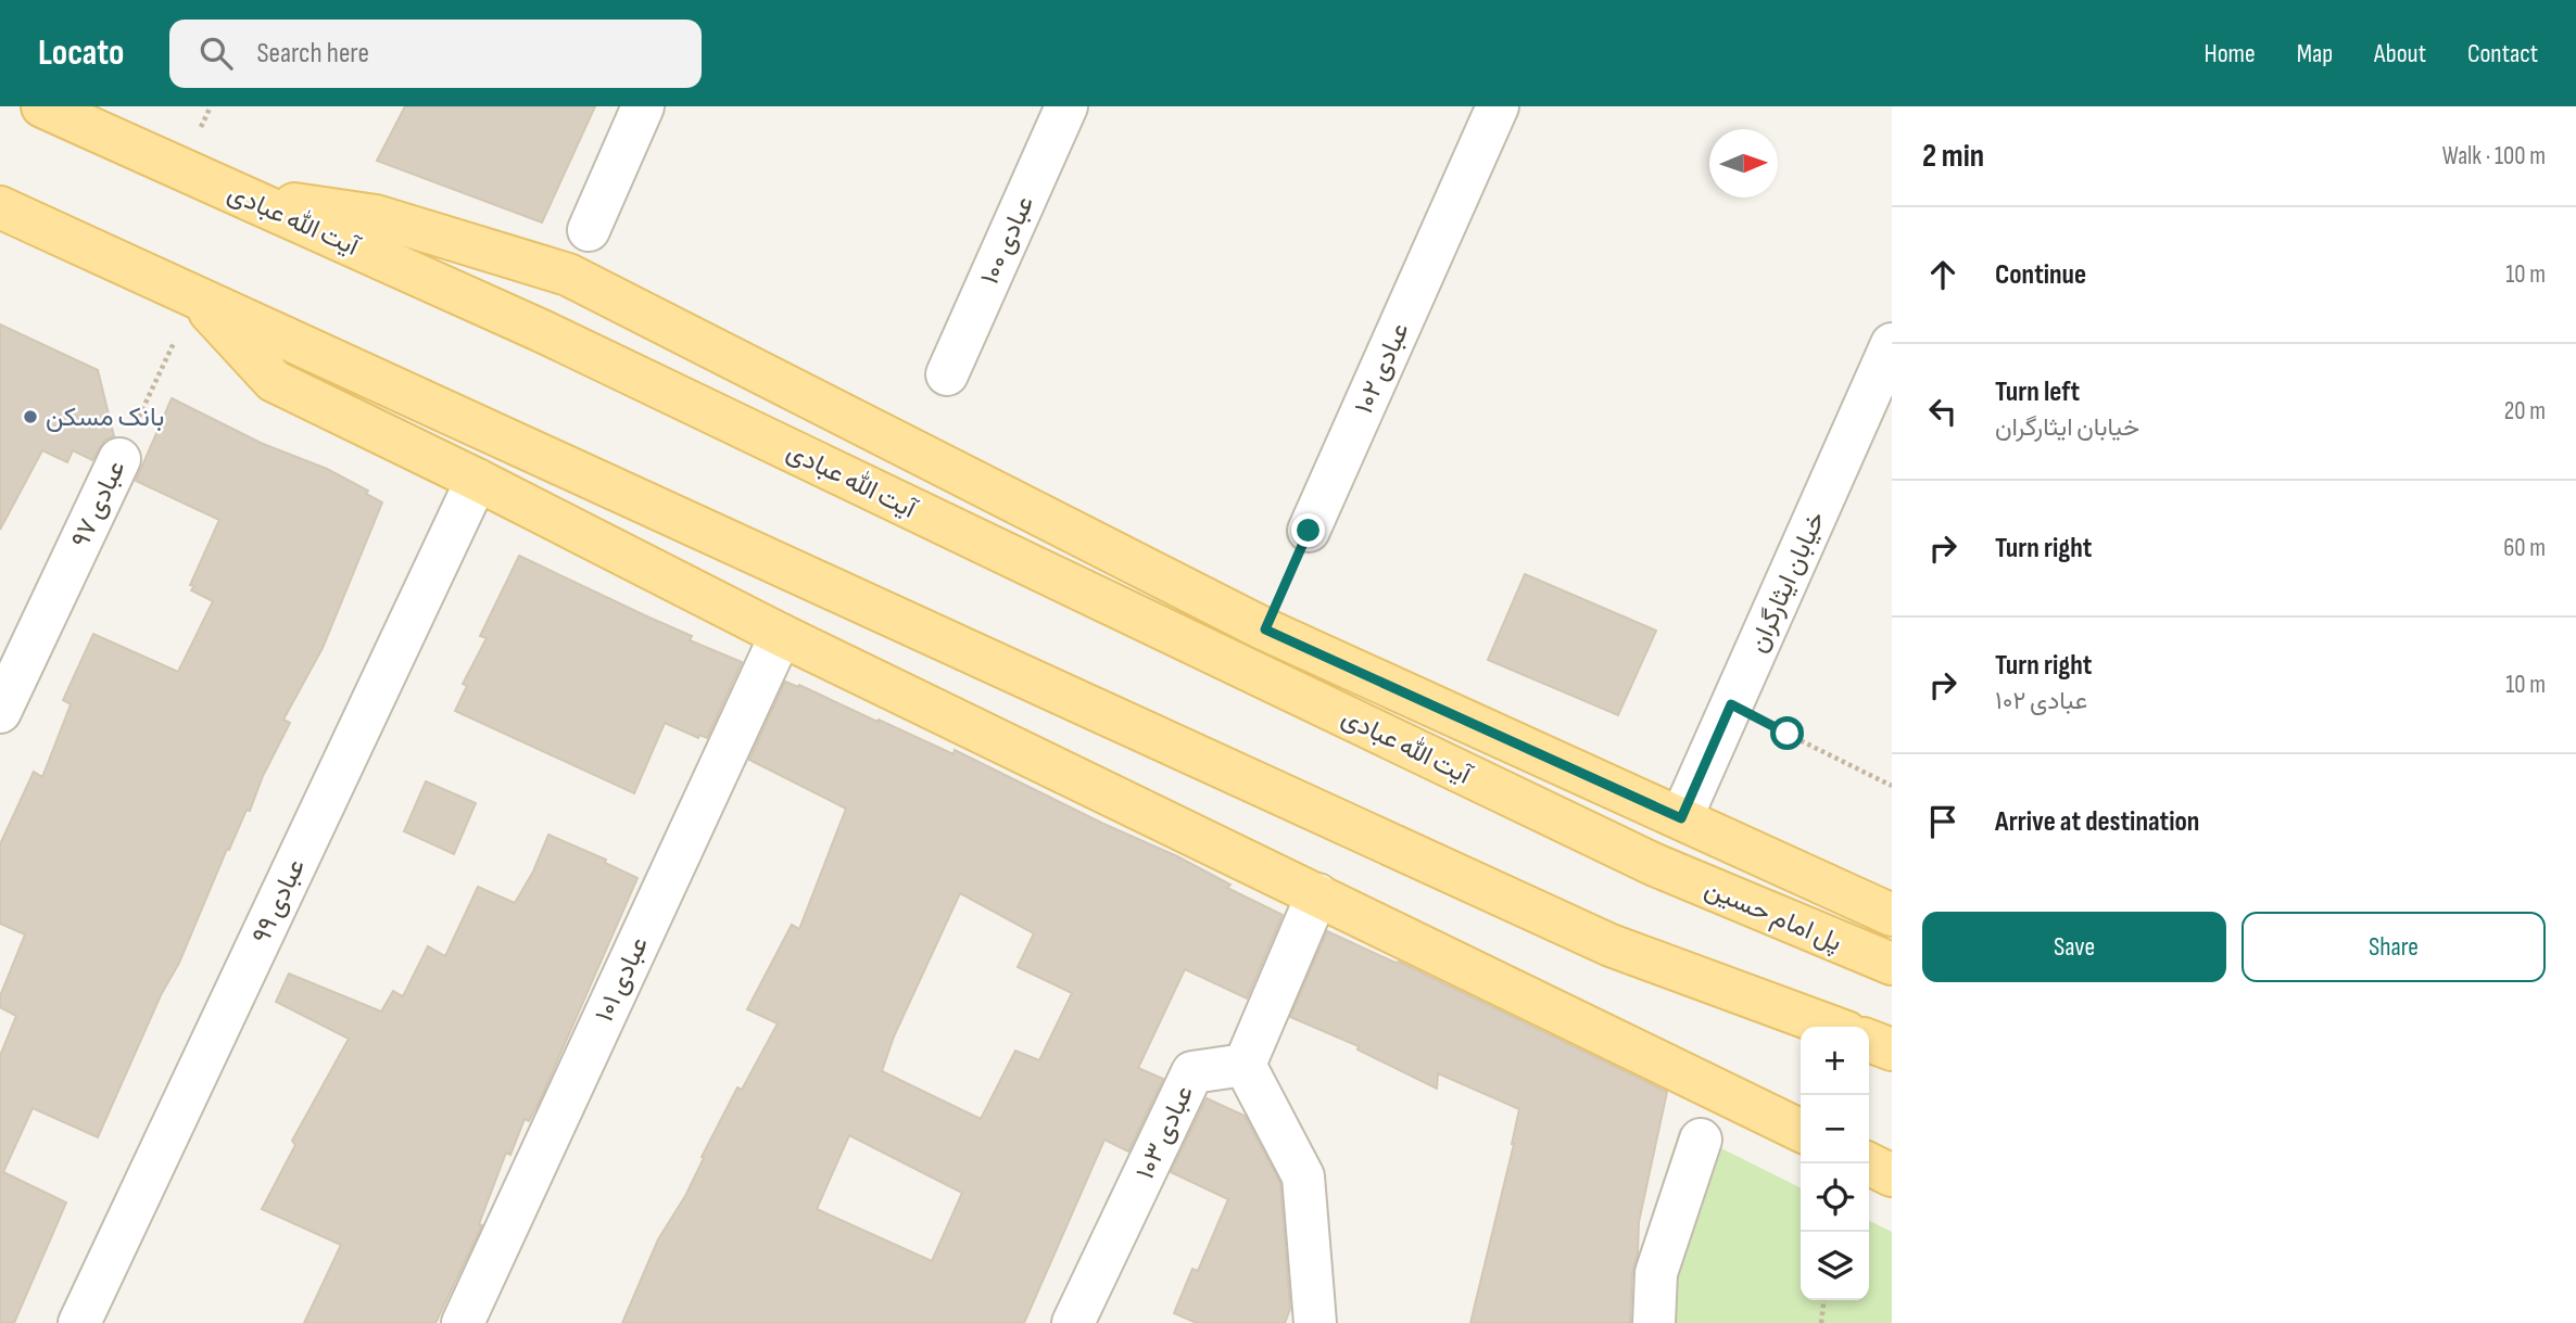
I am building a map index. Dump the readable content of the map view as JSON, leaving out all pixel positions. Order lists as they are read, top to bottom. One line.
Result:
{"streets":{"main road":["آیت الله عبادی","پل امام حسین"],"street":["عبادی ۱۰۰","عبادی ۱۰۲","عبادی ۹۷","خیابان ایثارگران","عبادی ۹۹","عبادی ۱۰۱","عبادی ۱۰۳"]},"crossings":[["آیت الله عبادی","پل امام حسین"]],"places":["بانک مسکن"],"north":"right","page":{"header":"Locato","search":"Search here","nav":["Home","Map","About","Contact"],"heading":["2 min","Walk · 100 m"],"list":[["Continue","10 m"],["Turn left","خیابان ایثارگران","20 m"],["Turn right","60 m"],["Turn right","عبادی ۱۰۲","10 m"],"Arrive at destination"],"buttons":["Save","Share"],"map_buttons":["+","−"]}}
